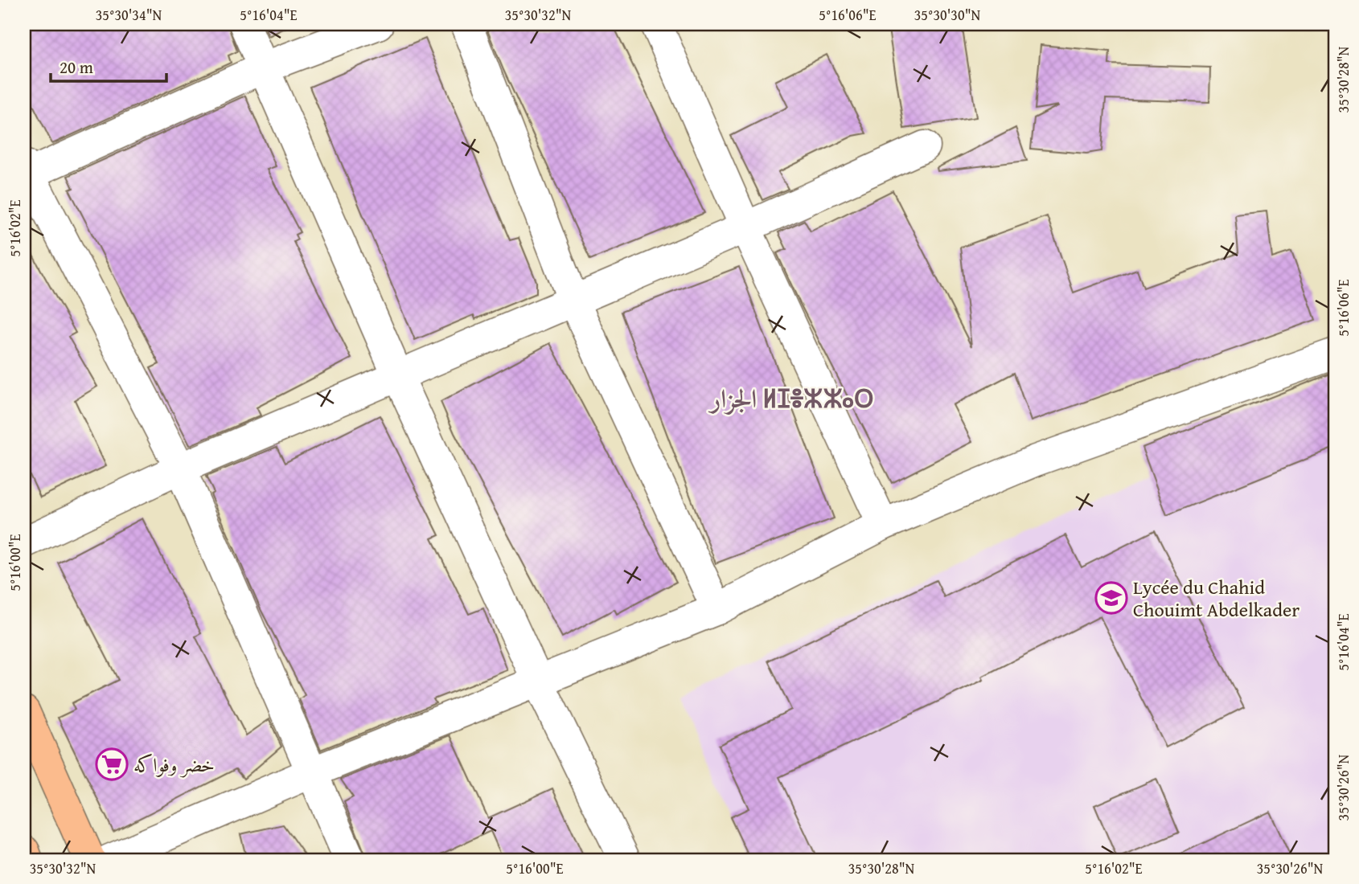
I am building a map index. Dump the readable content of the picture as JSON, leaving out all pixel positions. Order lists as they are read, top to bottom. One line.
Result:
{"districts":["الجزار ⵍⵊⴻⵣⵣⴰⵔ"],"places":{"school or university":["Lycée du Chahid Chouimt Abdelkader"],"supermarket":["خضر وفواكه"]},"scale_bar":"20 m","coordinates":["35°30'34\"N","5°16'04\"E","35°30'32\"N","5°16'06\"E","35°30'30\"N","35°30'28\"N","5°16'02\"E","5°16'00\"E","35°30'26\"N"]}
